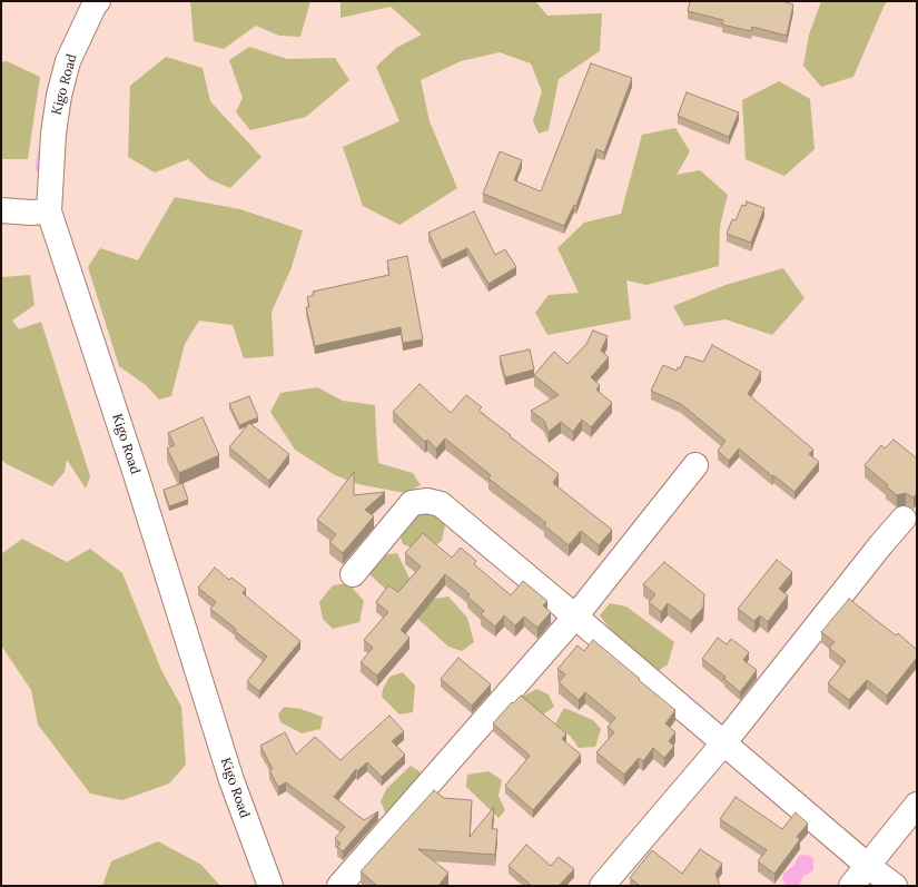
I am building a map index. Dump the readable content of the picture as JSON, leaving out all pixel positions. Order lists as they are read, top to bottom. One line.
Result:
{"streets":{"street":["Kigo Road"]}}
